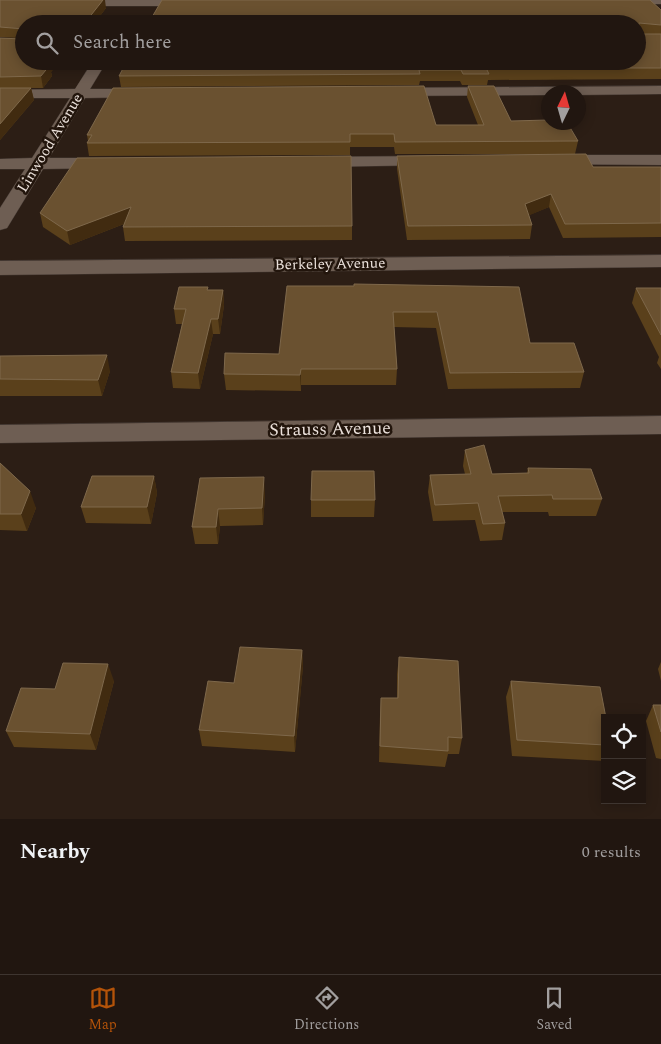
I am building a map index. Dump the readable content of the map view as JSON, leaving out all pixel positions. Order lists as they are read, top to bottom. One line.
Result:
{"streets":{"street":["Linwood Avenue","Berkeley Avenue","Strauss Avenue"]},"north":"top","page":{"search":"Search here","heading":["Nearby","0 results"],"nav":["Map","Directions","Saved"]}}
